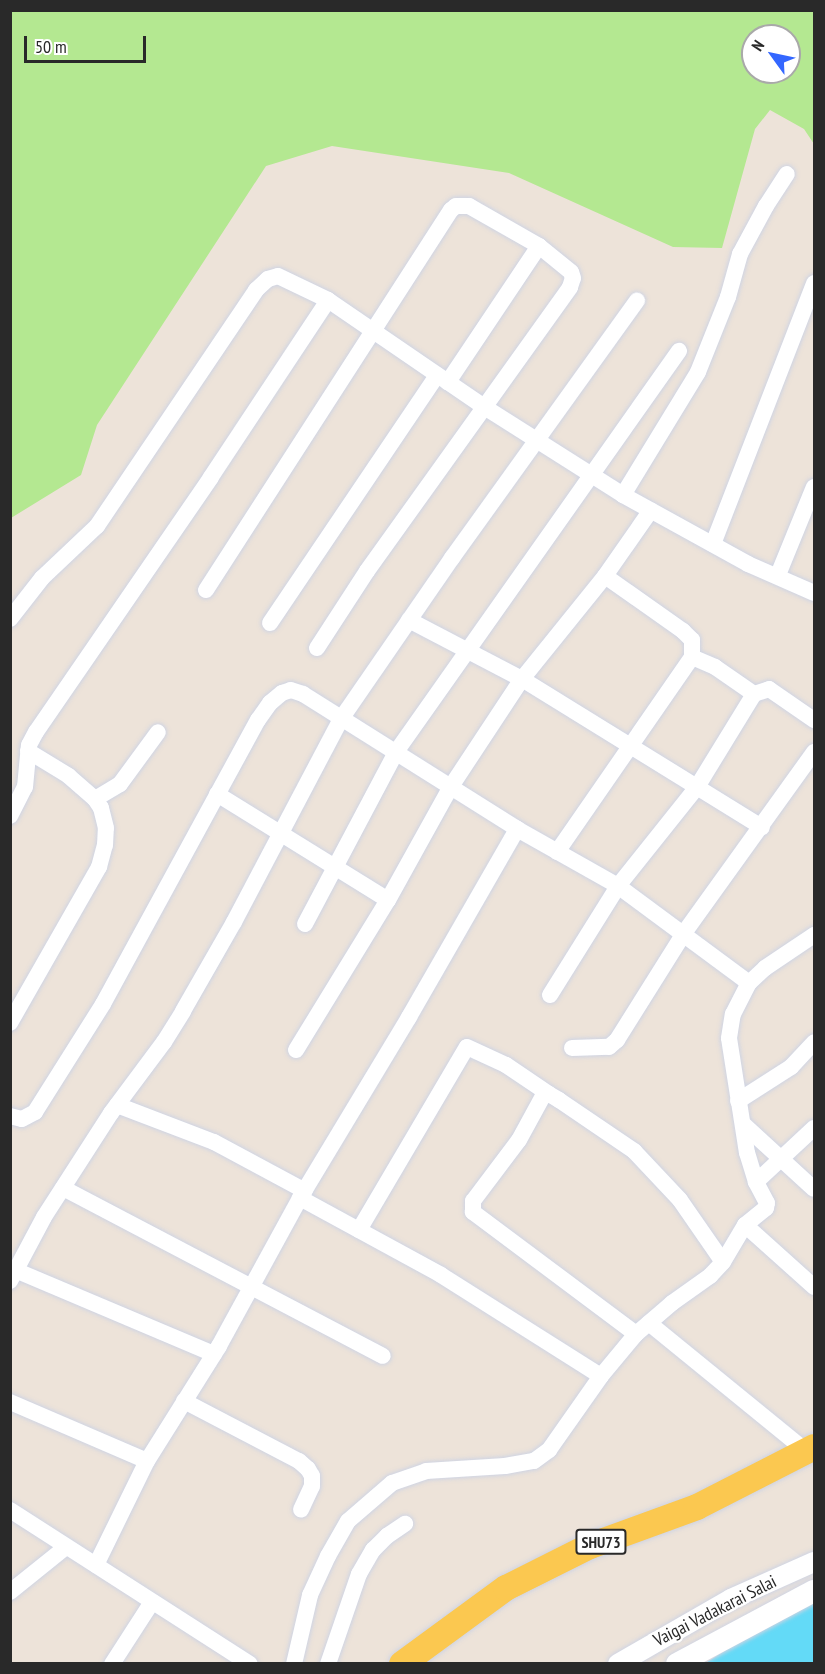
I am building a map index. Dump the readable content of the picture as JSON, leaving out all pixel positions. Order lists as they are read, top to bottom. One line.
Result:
{"streets":{"main road":["SHU73","Vaigai Vadakarai Salai"]},"scale_bar":"50 m","north":"top left"}
